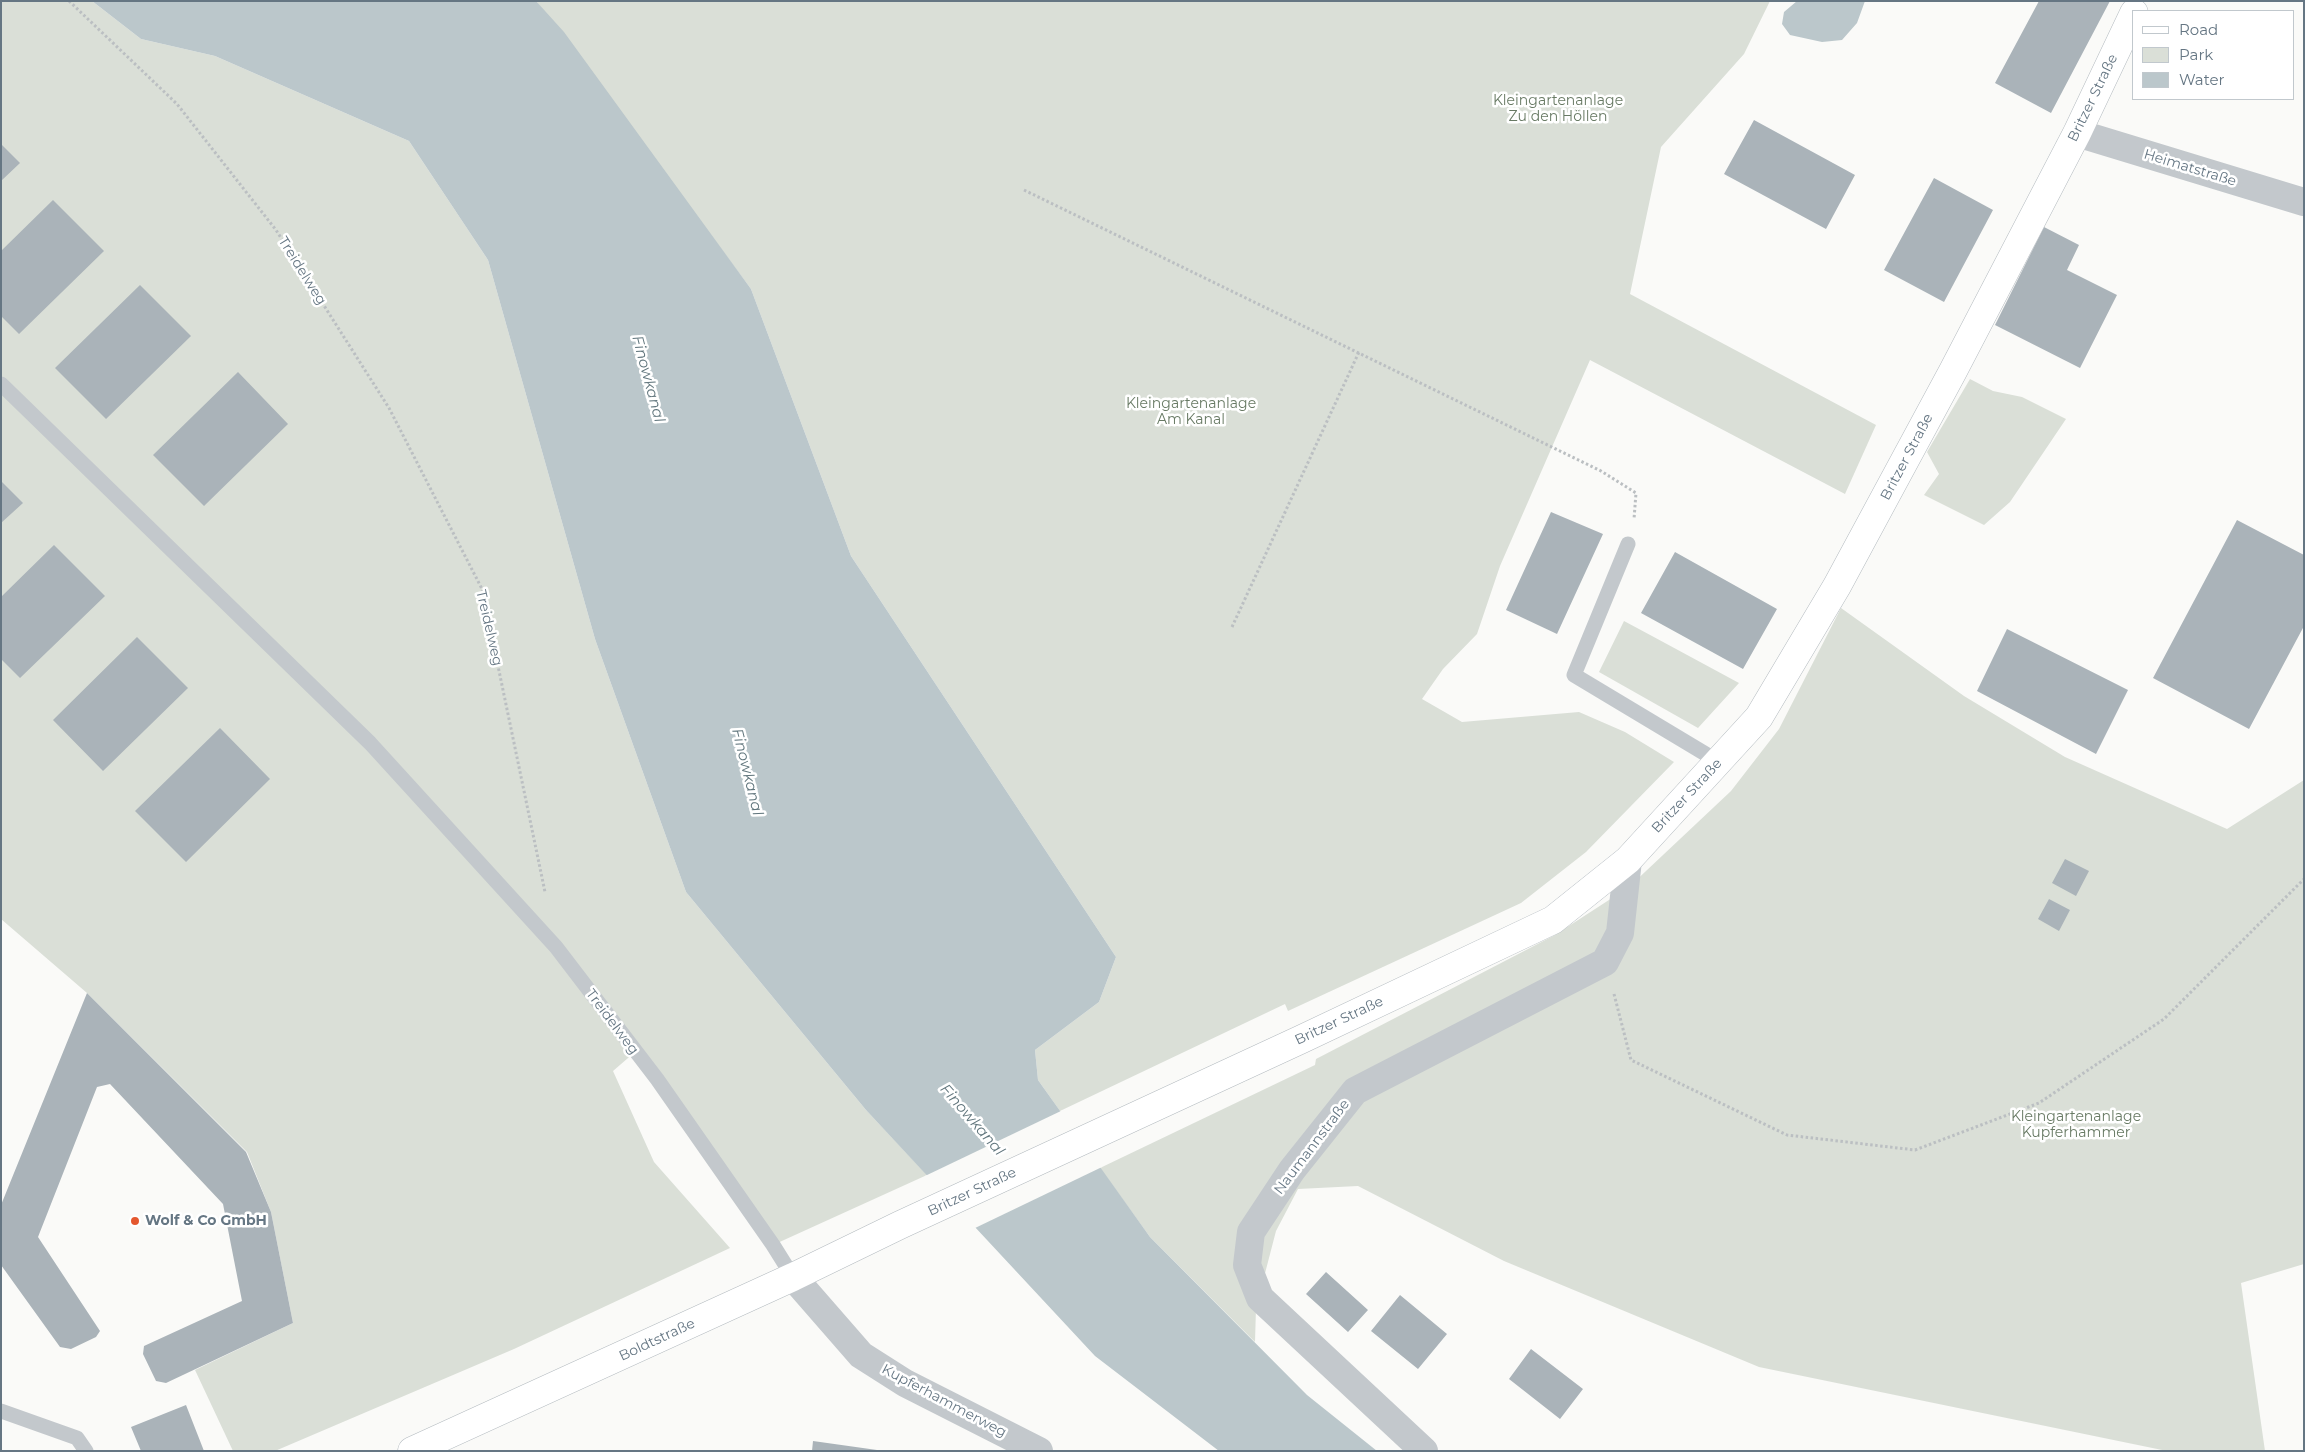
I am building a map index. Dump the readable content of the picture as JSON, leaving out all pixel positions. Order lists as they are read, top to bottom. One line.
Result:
{"streets":{"main road":["Britzer Straße","Boldtstraße"],"street":["Heimatstraße","Naumannstraße","Kupferhammerweg"],"lane":["Treidelweg"]},"crossings":[["Britzer Straße","Heimatstraße"],["Britzer Straße","Boldtstraße"],["Treidelweg","Boldtstraße"],["Treidelweg","Kupferhammerweg"],["Boldtstraße","Kupferhammerweg"]],"water":["Finowkanal"],"parks":["Kleingartenanlage Zu den Höllen","Kleingartenanlage Am Kanal","Kleingartenanlage Kupferhammer"],"places":["Wolf & Co GmbH"],"legend":["Road","Park","Water"]}
